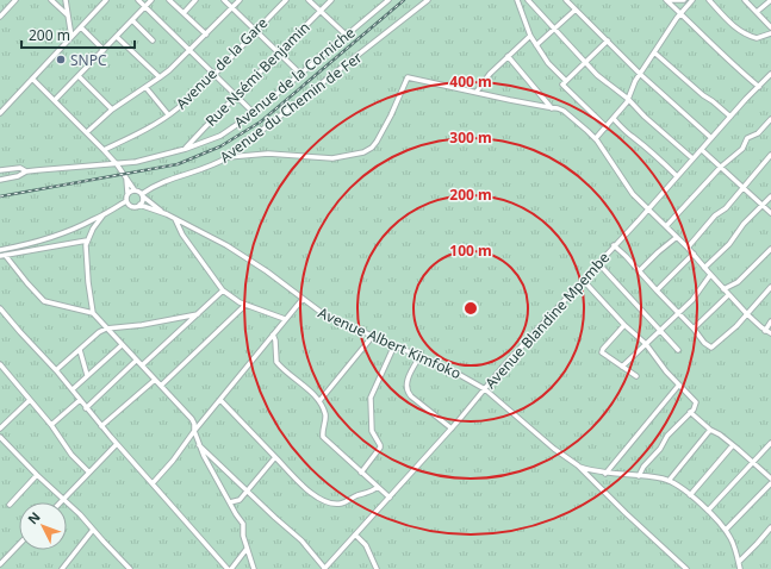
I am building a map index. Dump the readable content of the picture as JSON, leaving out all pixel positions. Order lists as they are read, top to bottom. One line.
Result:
{"streets":{"street":["Avenue de la Gare","Rue Nsémi Benjamin","Avenue de la Corniche","Avenue du Chemin de Fer","Avenue Blandine Mpembe","Avenue Albert Kimfoko"]},"crossings":[["Rue Nsémi Benjamin","Avenue de la Corniche"],["Avenue du Chemin de Fer","Avenue Albert Kimfoko"],["Avenue Blandine Mpembe","Avenue Albert Kimfoko"]],"places":["SNPC"],"scale_bar":"200 m","north":"top left","rings":["400 m","300 m","200 m","100 m"]}
